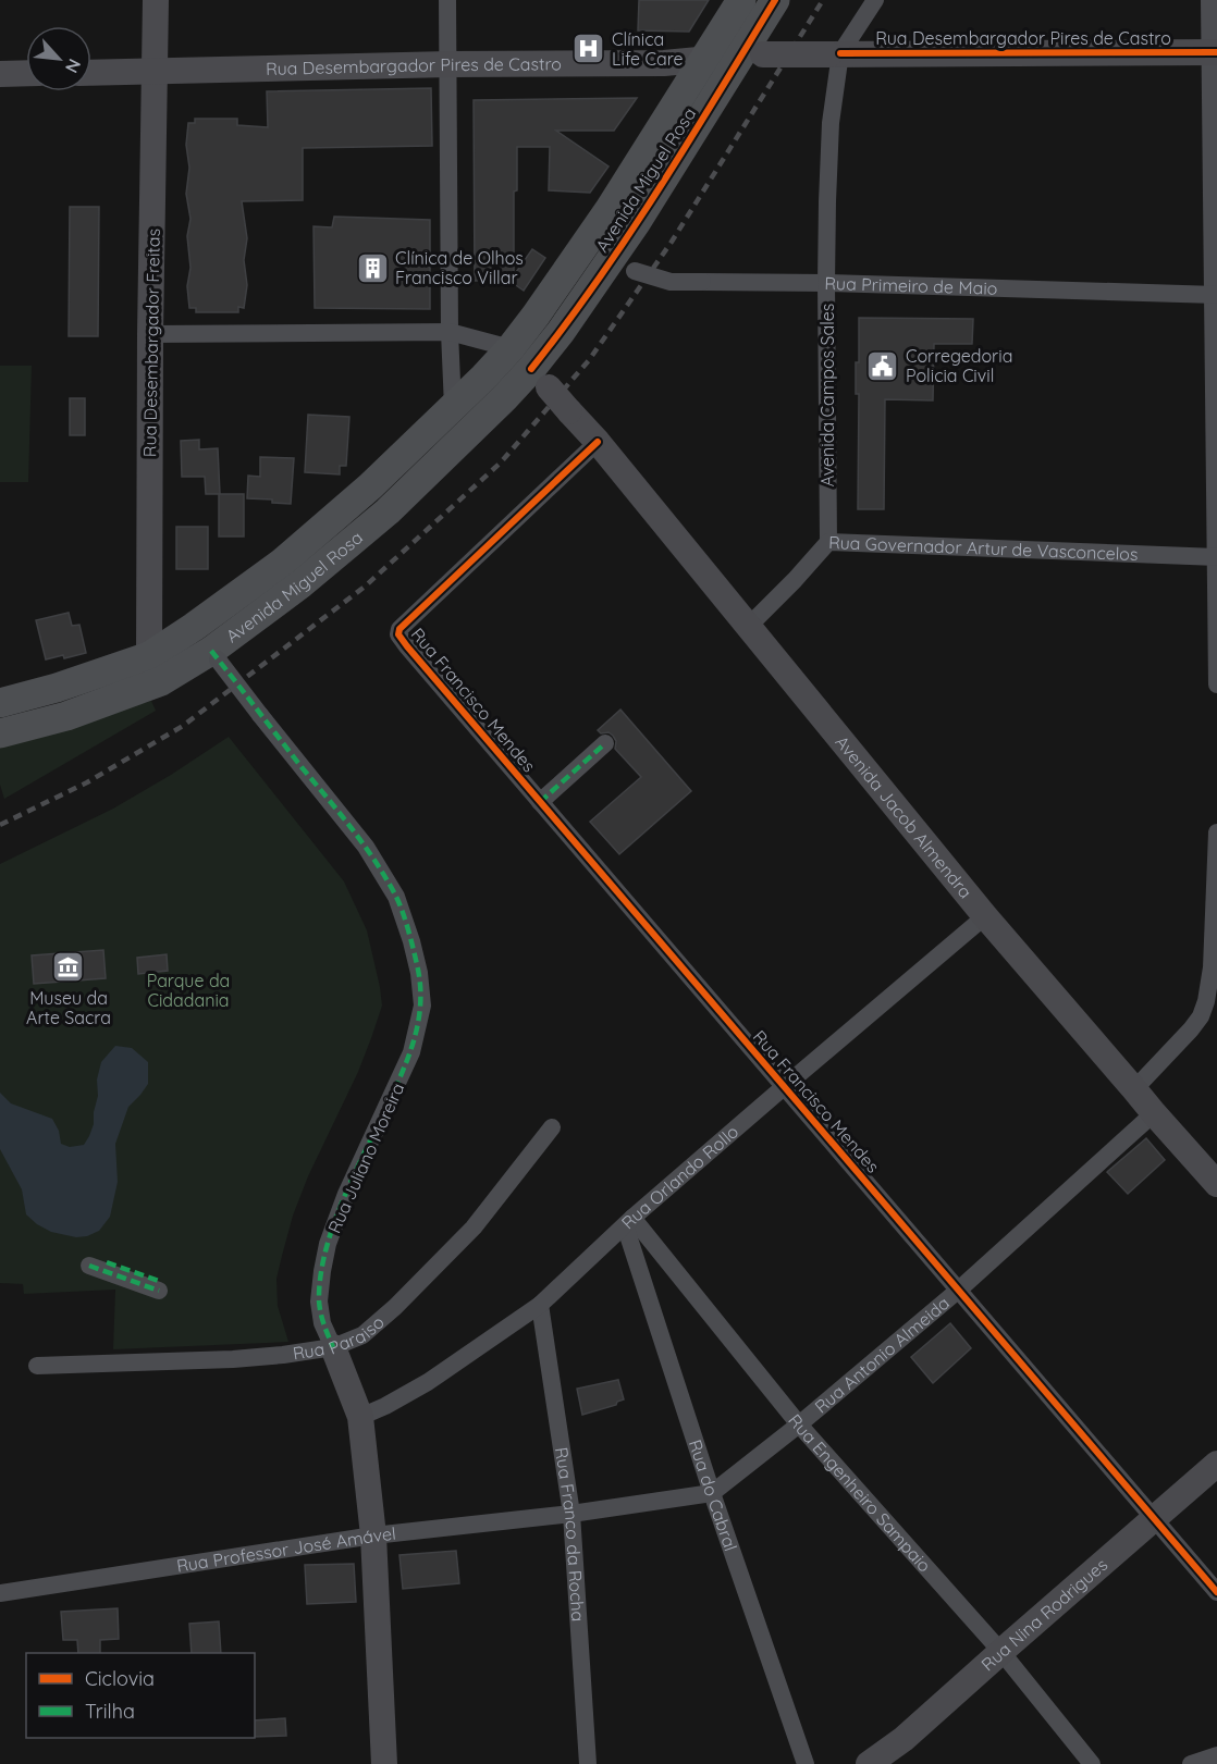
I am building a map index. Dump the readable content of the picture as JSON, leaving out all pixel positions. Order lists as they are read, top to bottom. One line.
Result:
{"streets":{"main road":["Avenida Miguel Rosa"],"street":["Rua Desembargador Pires de Castro","Rua Primeiro de Maio","Rua Desembargador Freitas","Avenida Campos Sales","Rua Governador Artur de Vasconcelos","Rua Francisco Mendes","Avenida Jacob Almendra","Rua Juliano Moreira","Rua Orlando Rollo","Rua Paraiso","Rua Antonio Almeida","Rua Engenheiro Sampaio","Rua do Cabral","Rua Franco da Rocha","Rua Professor José Amável","Rua Nina Rodrigues"]},"crossings":[["Rua Desembargador Pires de Castro","Avenida Miguel Rosa"],["Rua Desembargador Pires de Castro","Rua Desembargador Freitas"],["Rua Desembargador Pires de Castro","Avenida Campos Sales"],["Avenida Miguel Rosa","Rua Primeiro de Maio"],["Avenida Miguel Rosa","Rua Desembargador Freitas"],["Avenida Miguel Rosa","Avenida Jacob Almendra"],["Avenida Miguel Rosa","Rua Juliano Moreira"],["Rua Primeiro de Maio","Avenida Campos Sales"],["Avenida Campos Sales","Rua Governador Artur de Vasconcelos"],["Rua Governador Artur de Vasconcelos","Avenida Jacob Almendra"],["Rua Francisco Mendes","Avenida Jacob Almendra"],["Rua Francisco Mendes","Rua Orlando Rollo"],["Rua Francisco Mendes","Rua Antonio Almeida"],["Rua Francisco Mendes","Rua Nina Rodrigues"],["Avenida Jacob Almendra","Rua Orlando Rollo"],["Avenida Jacob Almendra","Rua Antonio Almeida"],["Rua Juliano Moreira","Rua Orlando Rollo"],["Rua Juliano Moreira","Rua Paraiso"],["Rua Juliano Moreira","Rua Professor José Amável"],["Rua Orlando Rollo","Rua Engenheiro Sampaio"],["Rua Orlando Rollo","Rua do Cabral"],["Rua Orlando Rollo","Rua Franco da Rocha"],["Rua Antonio Almeida","Rua Engenheiro Sampaio"],["Rua Antonio Almeida","Rua do Cabral"],["Rua Antonio Almeida","Rua Franco da Rocha"],["Rua Antonio Almeida","Rua Professor José Amável"],["Rua Engenheiro Sampaio","Rua do Cabral"],["Rua Engenheiro Sampaio","Rua Nina Rodrigues"],["Rua Franco da Rocha","Rua Professor José Amável"]],"parks":["Parque da Cidadania"],"places":{"hospital":["Clínica Life Care"],"building":["Clínica de Olhos Francisco Villar"],"public building":["Corregedoria Policia Civil"],"museum":["Museu da Arte Sacra"]},"legend":["Ciclovia","Trilha"],"north":"bottom right"}
